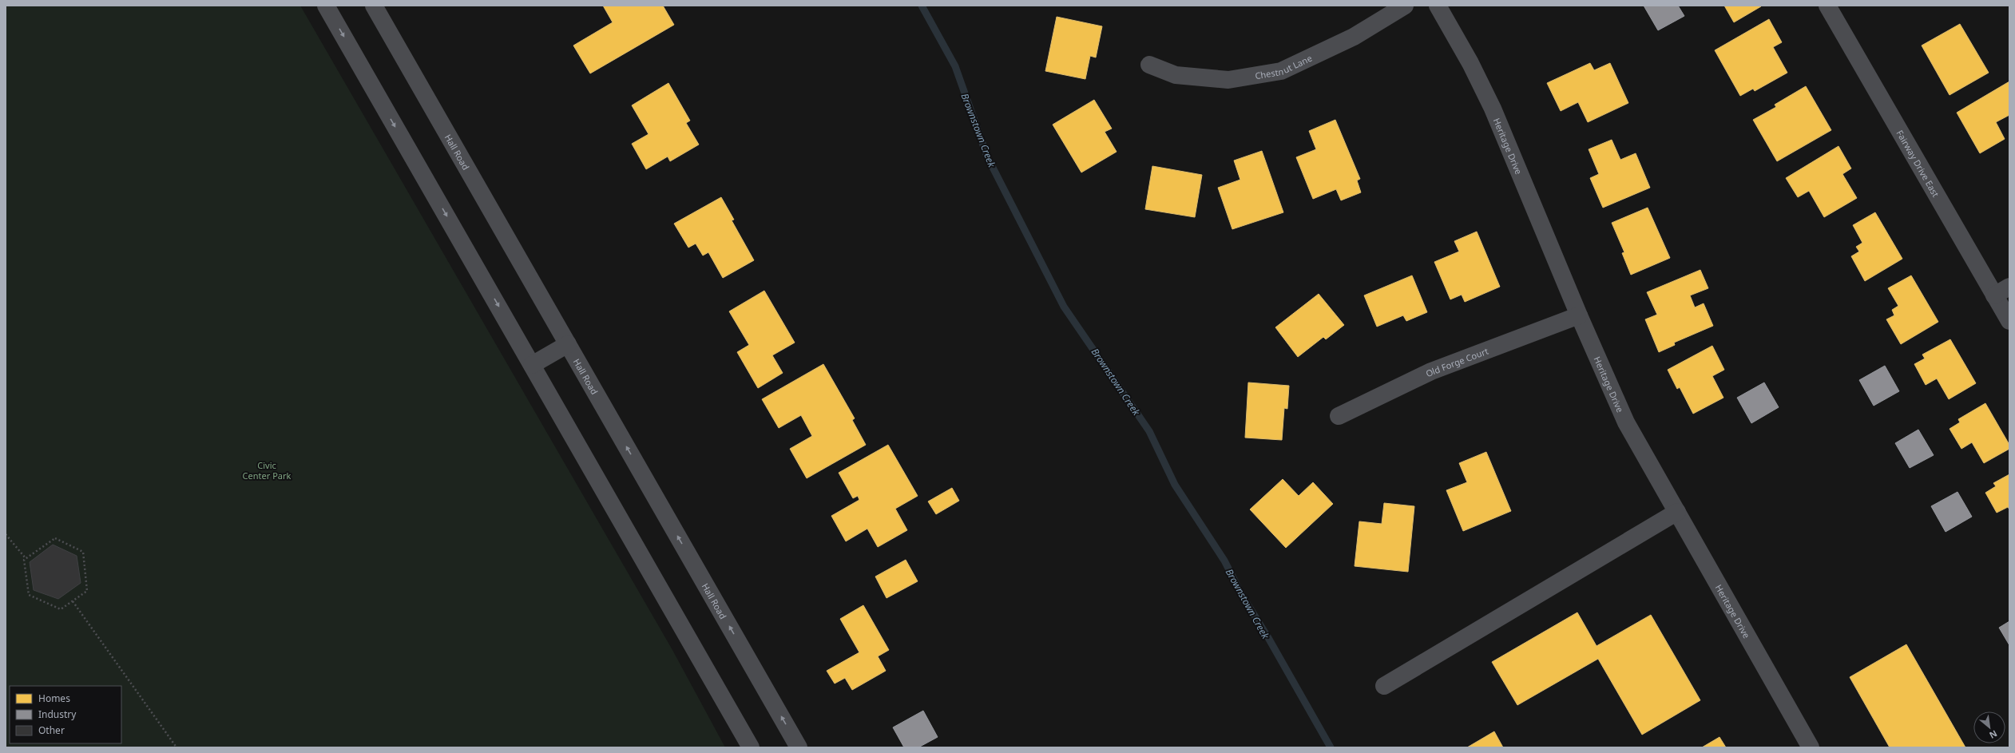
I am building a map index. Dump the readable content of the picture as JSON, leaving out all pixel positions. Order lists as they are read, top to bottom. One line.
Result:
{"streets":{"street":["Chestnut Lane","Heritage Drive","Hall Road","Fairway Drive East","Old Forge Court"]},"crossings":[["Heritage Drive","Old Forge Court"]],"water":["Brownstown Creek"],"parks":["Civic Center Park"],"legend":["Homes","Industry","Other"],"north":"bottom right"}
